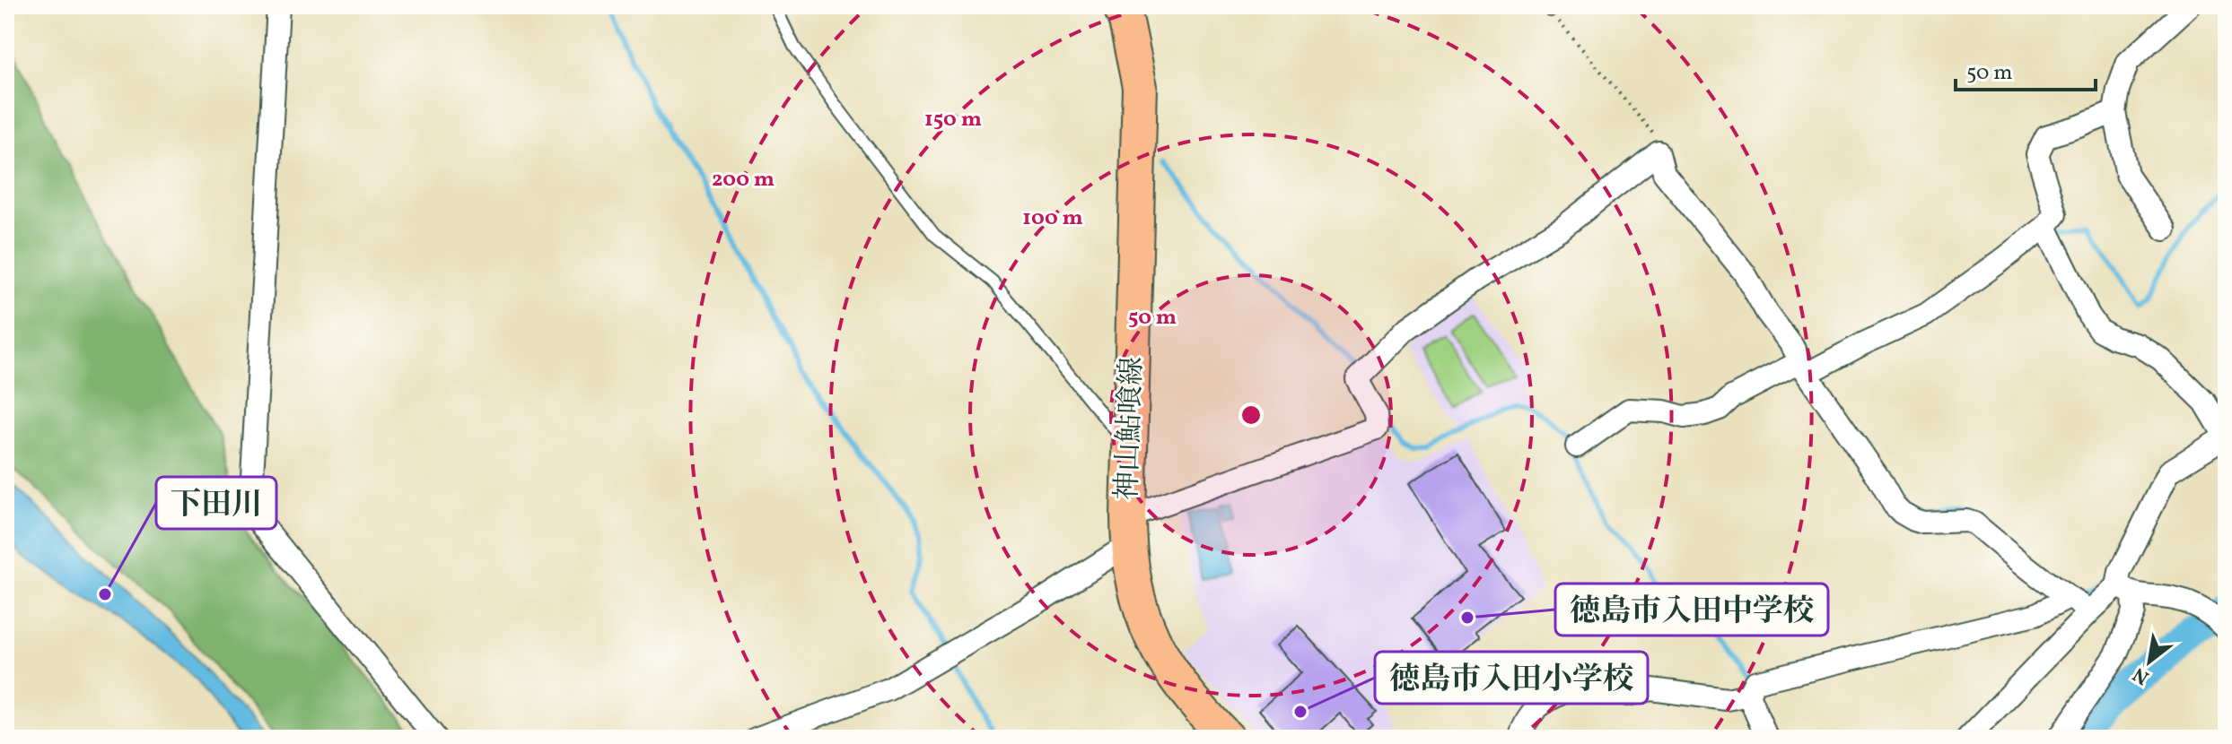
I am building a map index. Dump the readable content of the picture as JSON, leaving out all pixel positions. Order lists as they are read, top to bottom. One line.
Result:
{"streets":{"main road":["神山鮎喰線"]},"places":["下田川","徳島市入田中学校","徳島市入田小学校"],"scale_bar":"50 m","north":"bottom left","rings":["150 m","200 m","100 m","50 m"]}
